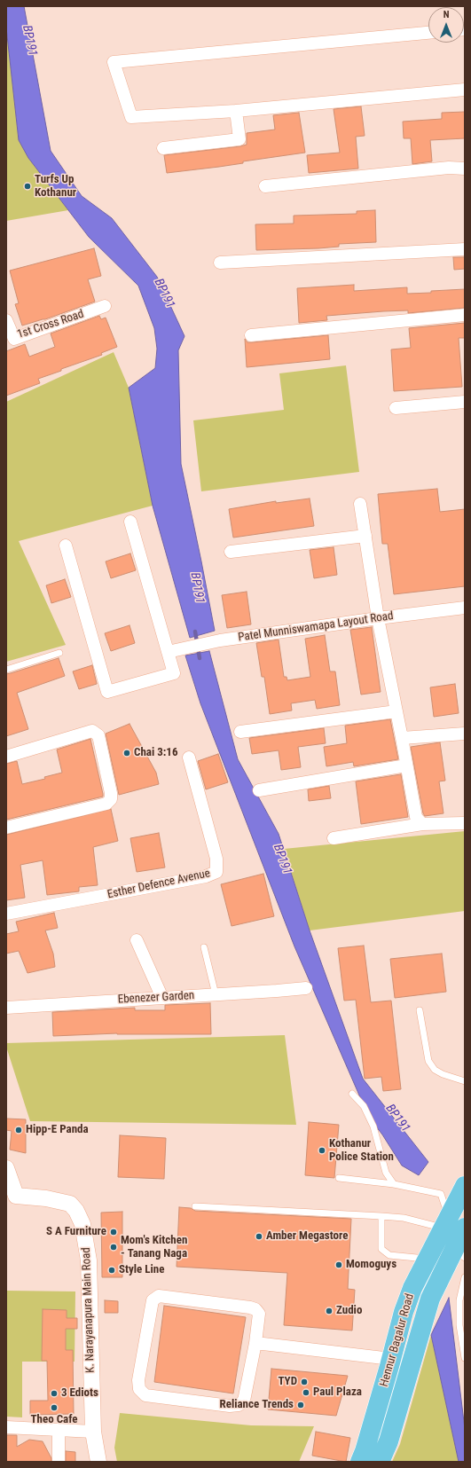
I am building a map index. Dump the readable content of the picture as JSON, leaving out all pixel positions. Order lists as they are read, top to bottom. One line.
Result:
{"streets":{"main road":["Hennur Bagalur Road"],"street":["1st Cross Road","Patel Munniswamapa Layout Road","Esther Defence Avenue","Ebenezer Garden","K. Narayanapura Main Road"]},"water":["BP191"],"places":["Turfs Up Kothanur","Chai 3:16","Hipp-E Panda","Kothanur Police Station","S A Furniture","Amber Megastore","Mom's Kitchen - Tanang Naga","Momoguys","Style Line","Zudio","TYD","Paul Plaza","3 Ediots","Reliance Trends","Theo Cafe"],"north":"top"}
